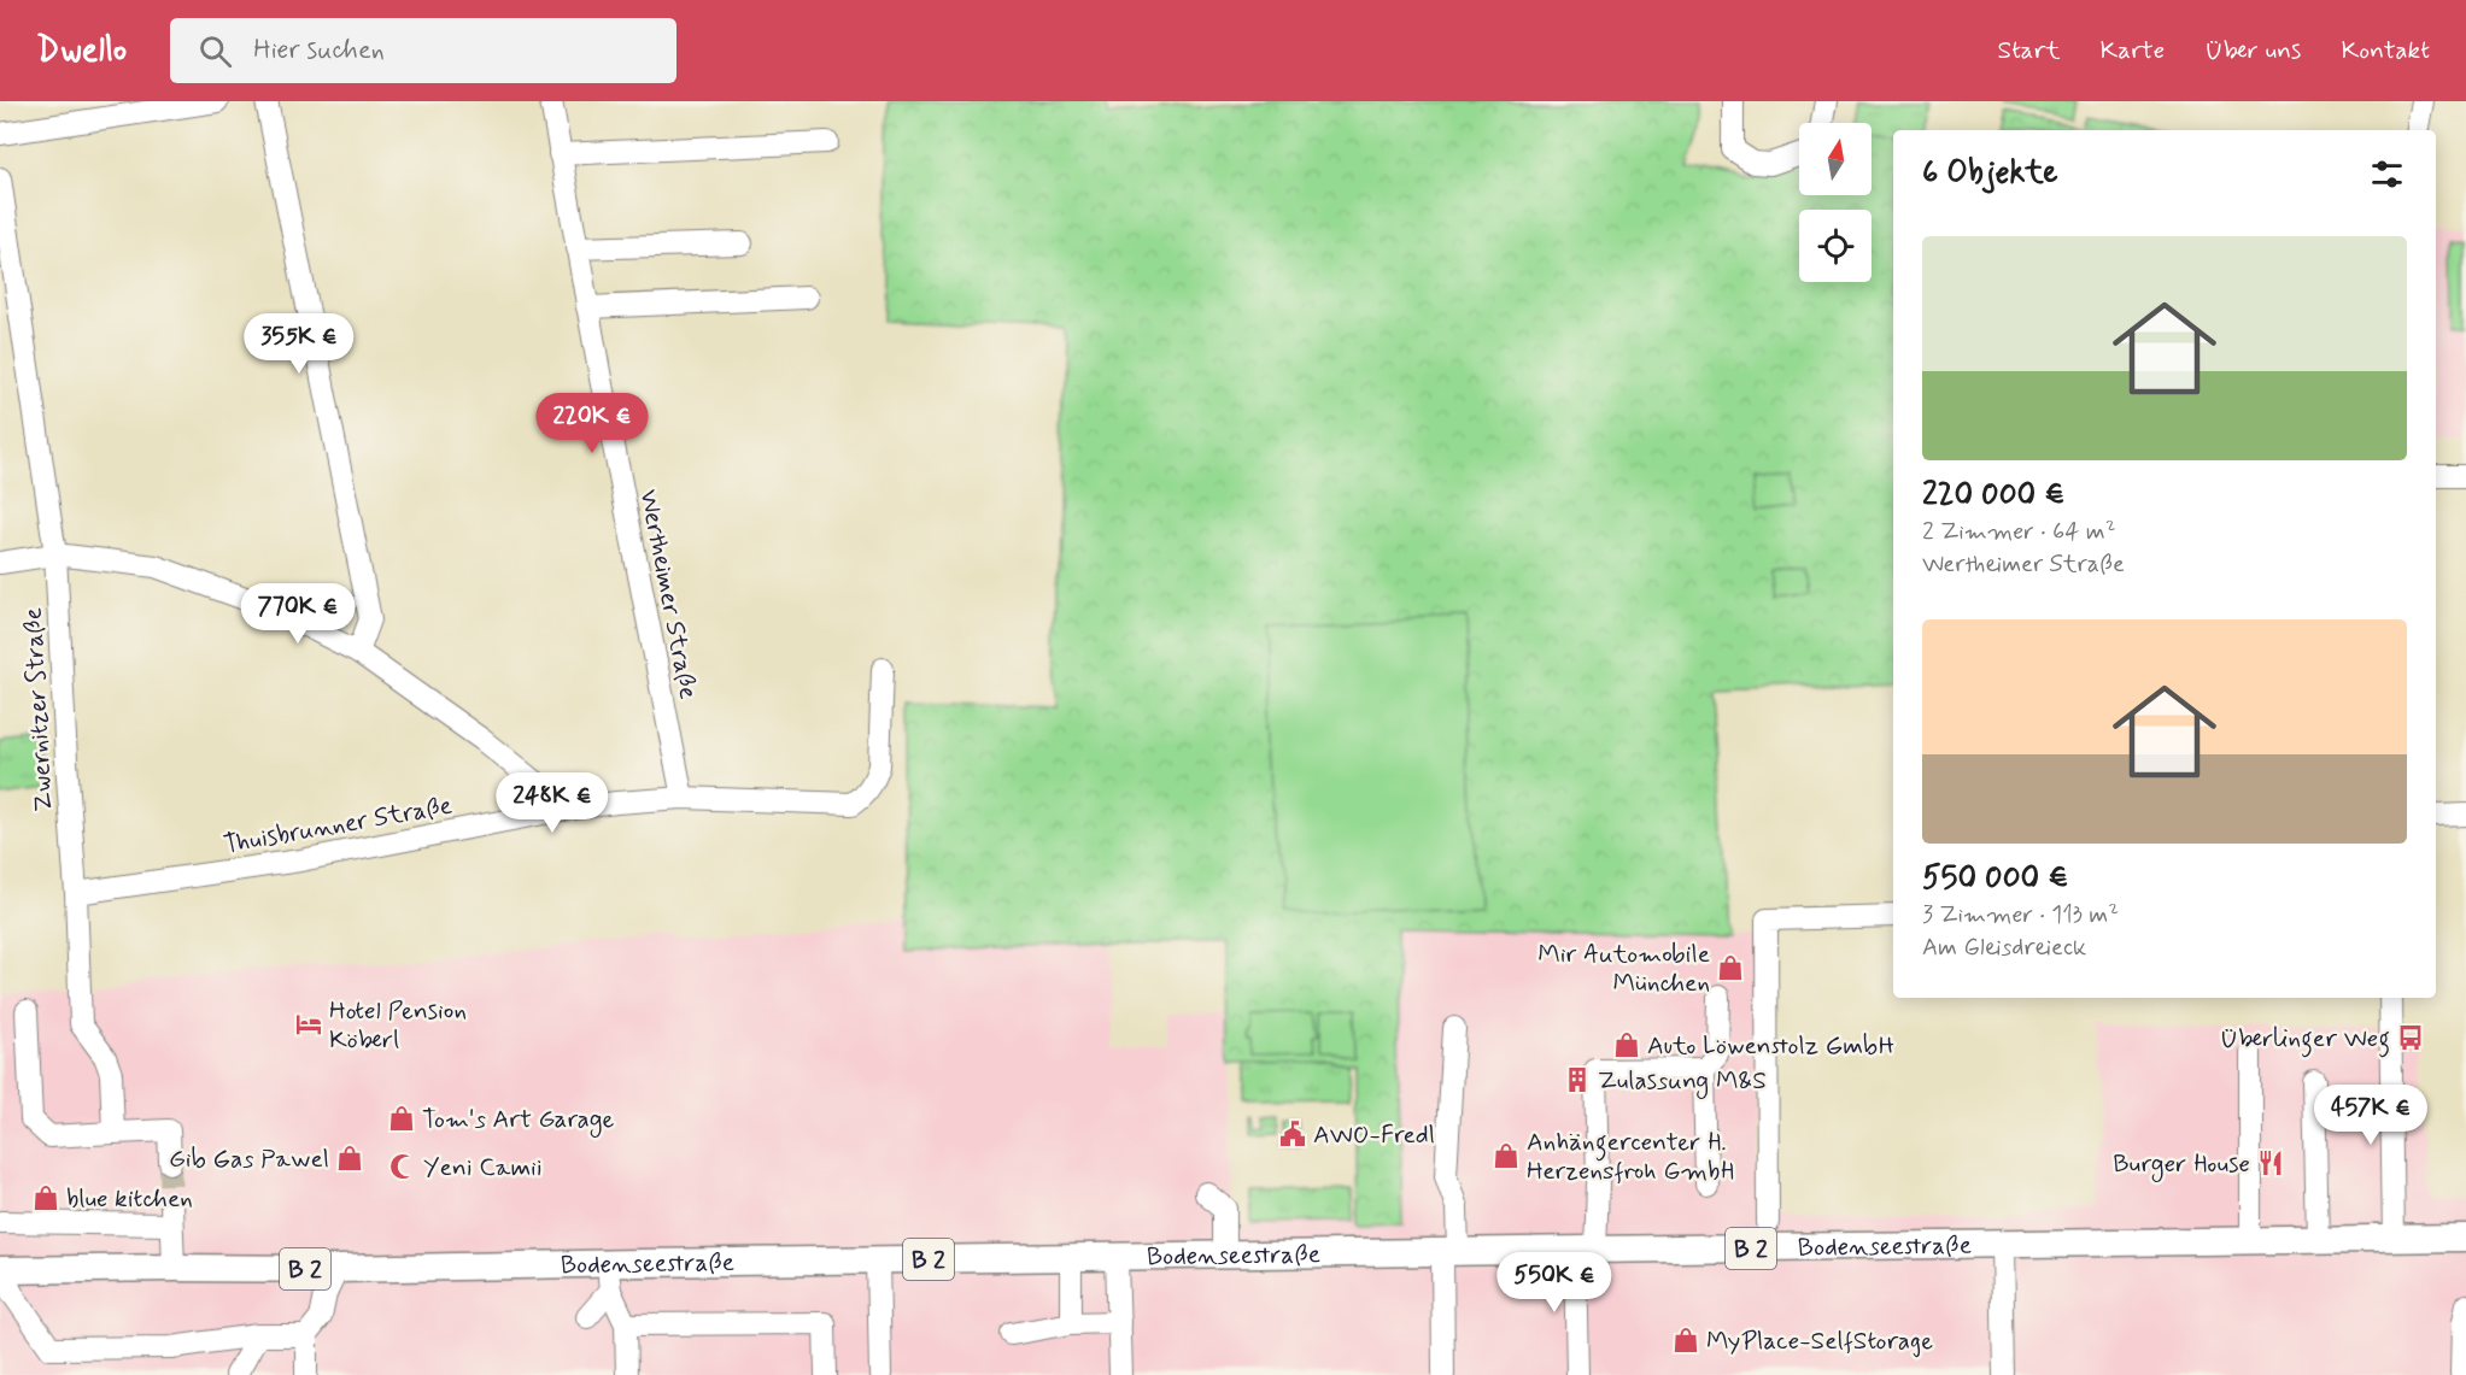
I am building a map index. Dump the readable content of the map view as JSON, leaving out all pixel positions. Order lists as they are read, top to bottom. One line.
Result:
{"streets":{"main road":["Bodenseestraße","B 2"],"street":["Wertheimer Straße","Zwernitzer Straße","Thuisbrunner Straße"]},"crossings":[["Wertheimer Straße","Thuisbrunner Straße"],["Zwernitzer Straße","Thuisbrunner Straße"]],"places":{"shop":["Mir Automobile München","Auto Löwenstolz GmbH","Tom's Art Garage","Anhängercenter H. Herzensfroh GmbH","Gib Gas Pawel","blue kitchen","MyPlace-SelfStorage"],"hotel":["Hotel Pension Köberl"],"bus stop":["Überlinger Weg"],"building":["Zulassung M&S"],"public building":["AWO-Fredl"],"restaurant":["Burger House"],"mosque":["Yeni Camii"]},"north":"top","page":{"header":"Dwello","search":"Hier suchen","nav":["Start","Karte","Über uns","Kontakt"],"heading":"6 Objekte","list":[{"name":"220 000 €","note":"2 Zimmer · 64 m² · Wertheimer Straße"},{"name":"550 000 €","note":"3 Zimmer · 113 m² · Am Gleisdreieck"}],"price":["355K €","220K €","770K €","248K €","457K €","550K €"]}}
